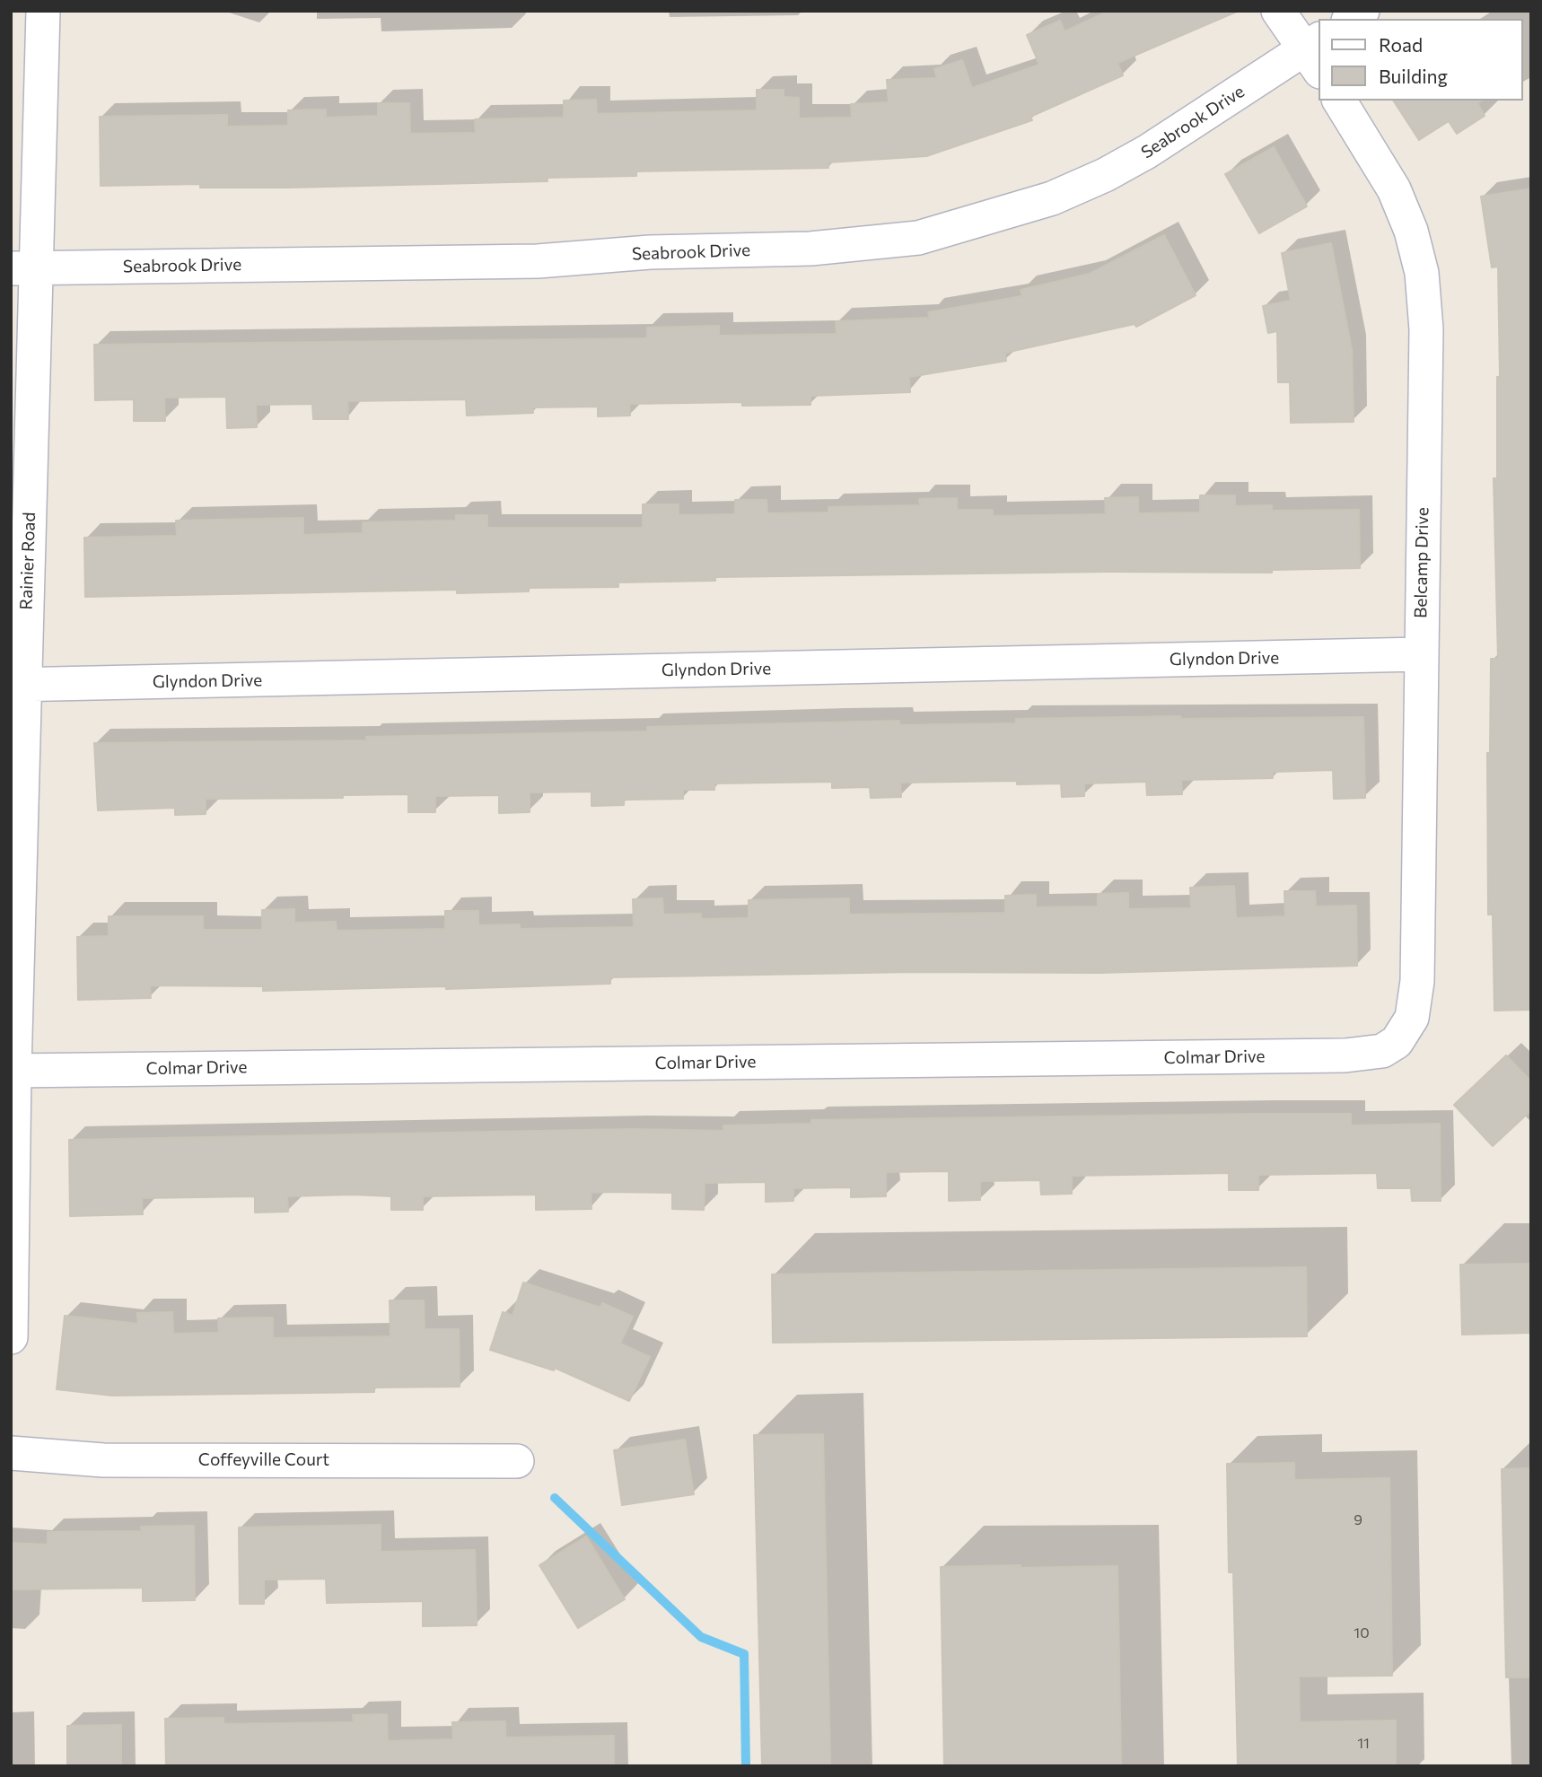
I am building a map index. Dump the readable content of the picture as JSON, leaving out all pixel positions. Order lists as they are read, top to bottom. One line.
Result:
{"streets":{"street":["Seabrook Drive","Rainier Road","Belcamp Drive","Glyndon Drive","Colmar Drive","Coffeyville Court"]},"crossings":[["Seabrook Drive","Rainier Road"],["Rainier Road","Glyndon Drive"],["Rainier Road","Colmar Drive"],["Belcamp Drive","Glyndon Drive"],["Belcamp Drive","Colmar Drive"]],"house_numbers":["9","10","11"],"legend":["Road","Building"]}
